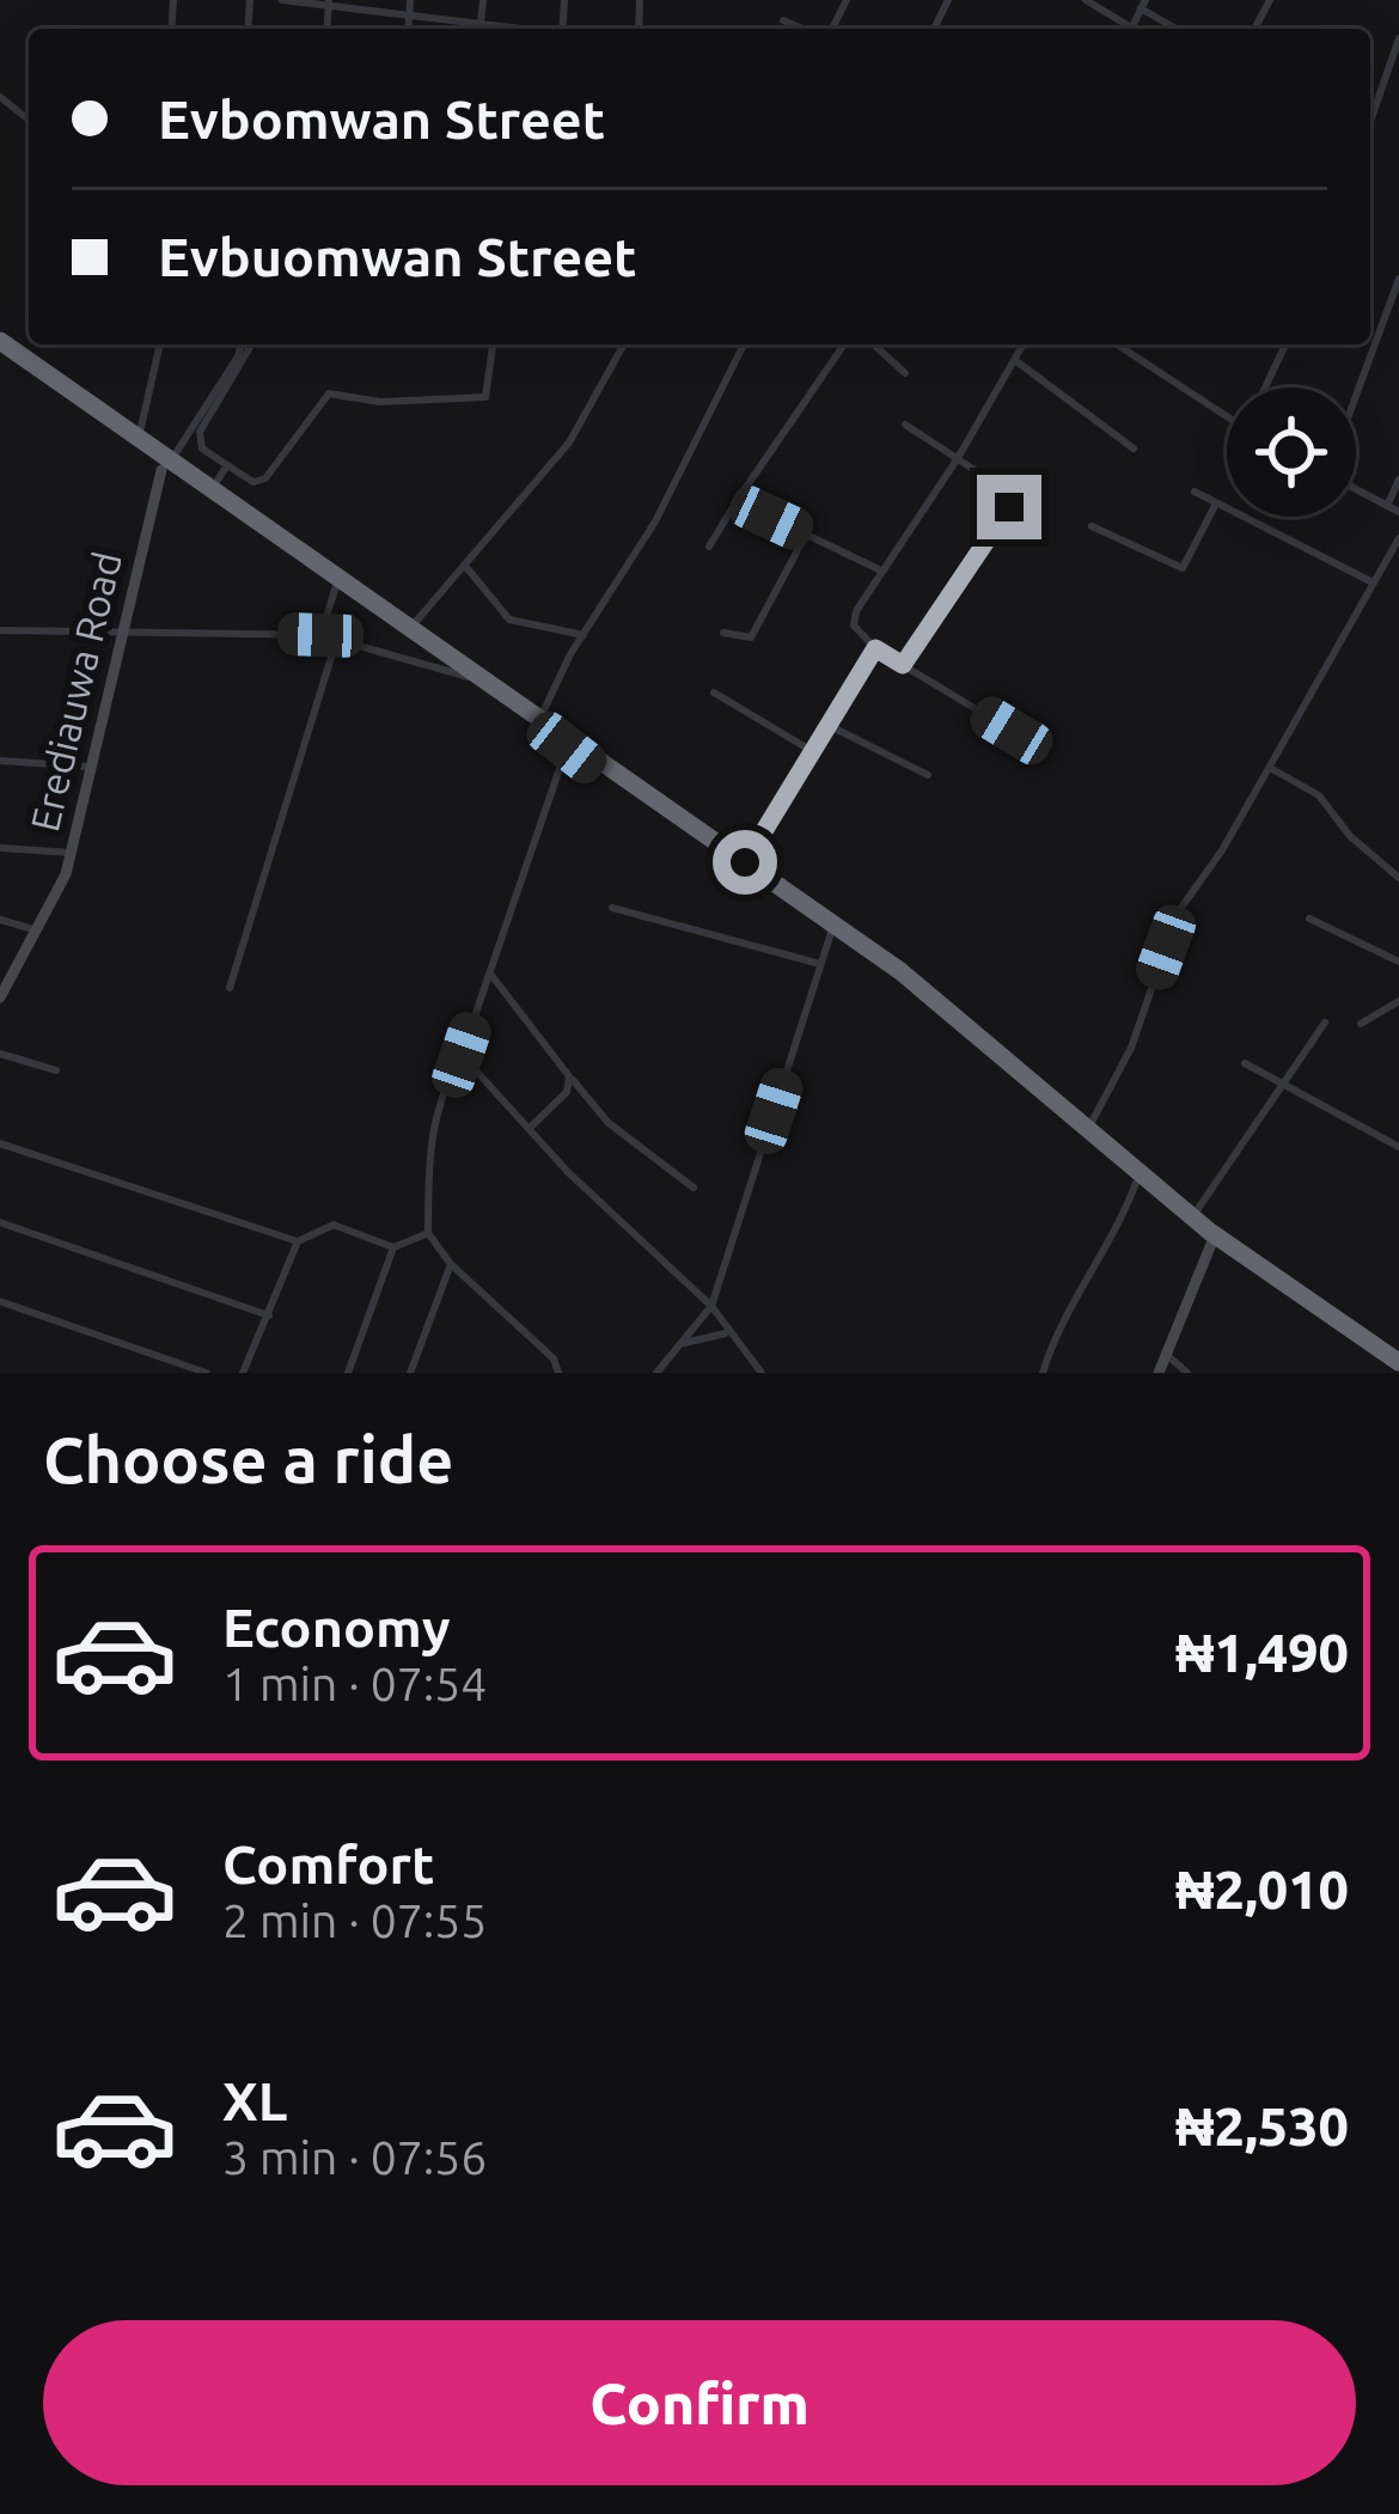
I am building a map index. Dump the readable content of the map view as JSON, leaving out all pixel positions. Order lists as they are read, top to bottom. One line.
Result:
{"streets":{"street":["Erediauwa Road"]},"page":{"banner":["Evbomwan Street","Evbuomwan Street"],"heading":"Choose a ride","list":[{"name":"Economy","note":"1 min · 07:54","value":"₦1,490"},{"name":"Comfort","note":"2 min · 07:55","value":"₦2,010"},{"name":"XL","note":"3 min · 07:56","value":"₦2,530"}],"buttons":"Confirm"}}
